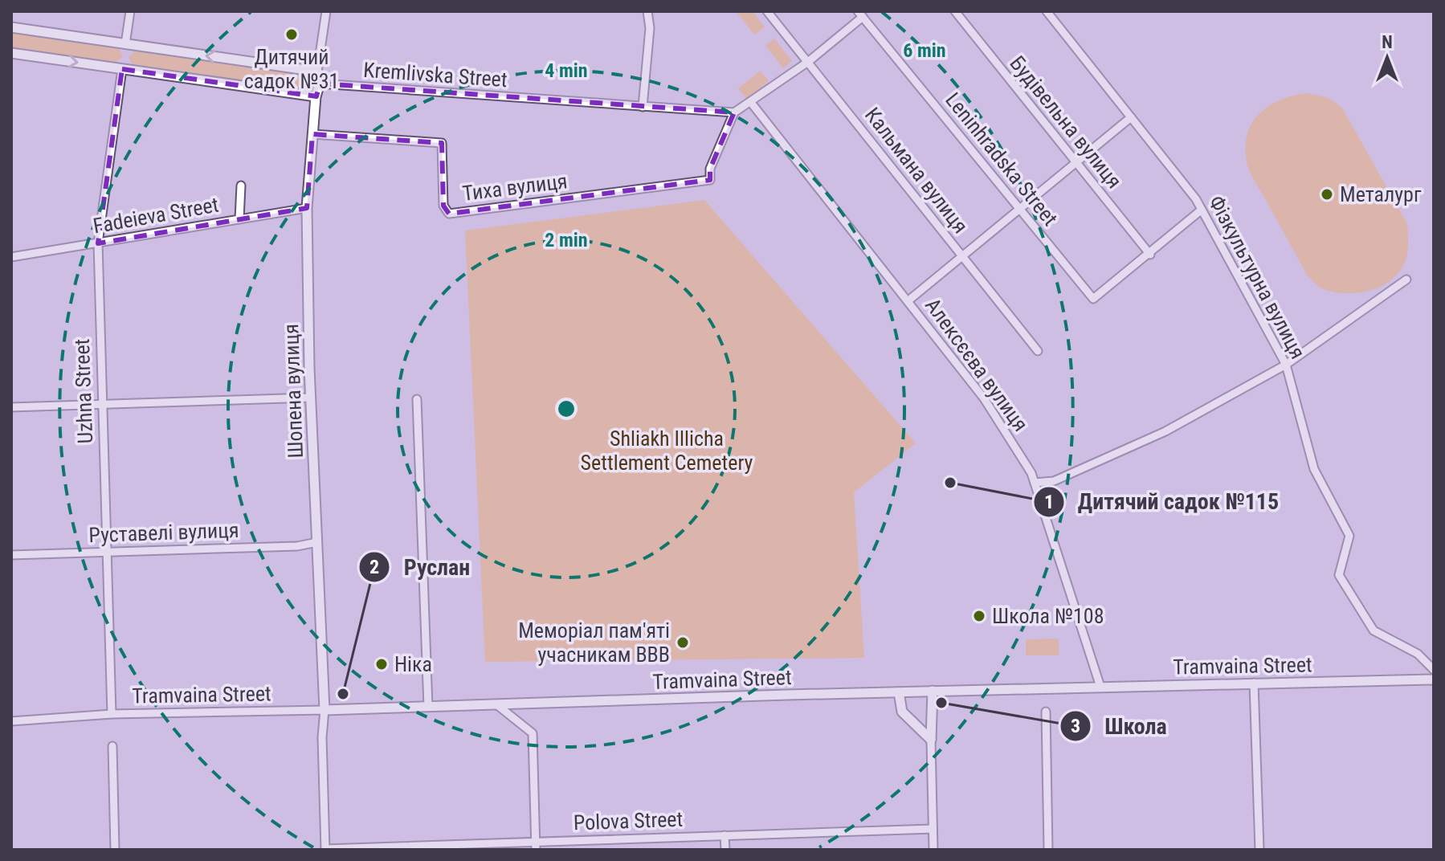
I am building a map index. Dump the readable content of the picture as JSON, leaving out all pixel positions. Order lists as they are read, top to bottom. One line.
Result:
{"streets":{"street":["Kremlivska Street","Будівельна вулиця","Leninhradska Street","Кальмана вулиця","Тиха вулиця","Fadeieva Street","Фiзкультурна вулиця","Алексєєва вулиця","Uzhna Street","Шопена вулиця","Руставелі вулиця","Tramvaina Street","Polova Street"]},"crossings":[["Kremlivska Street","Тиха вулиця"],["Kremlivska Street","Шопена вулиця"],["Будівельна вулиця","Leninhradska Street"],["Тиха вулиця","Шопена вулиця"],["Fadeieva Street","Uzhna Street"],["Fadeieva Street","Шопена вулиця"],["Алексєєва вулиця","Tramvaina Street"],["Uzhna Street","Руставелі вулиця"],["Uzhna Street","Tramvaina Street"],["Шопена вулиця","Руставелі вулиця"],["Шопена вулиця","Tramvaina Street"]],"parks":["Shliakh Illicha Settlement Cemetery"],"places":["Дитячий садок №31","Металург","Дитячий садок №115","Школа №108","Меморіал пам'яті учасникам ВВВ","Ніка","Руслан","Школа"],"north":"top","rings":["6 min","4 min","2 min"]}
